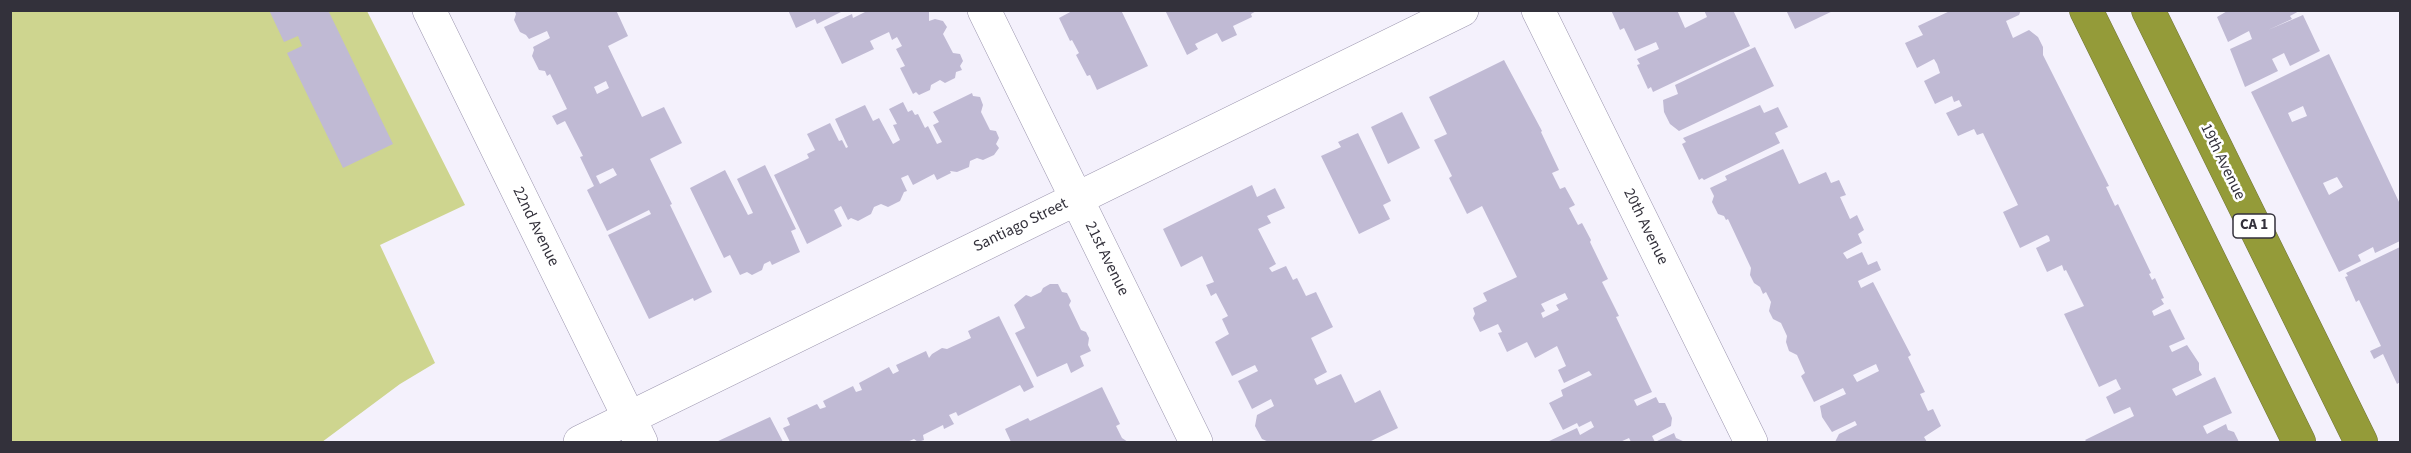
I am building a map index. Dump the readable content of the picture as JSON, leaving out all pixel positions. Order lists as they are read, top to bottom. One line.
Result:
{"streets":{"highway":["19th Avenue","CA 1"],"street":["Santiago Street","22nd Avenue","20th Avenue","21st Avenue"]},"crossings":[["Santiago Street","22nd Avenue"],["Santiago Street","21st Avenue"]]}
